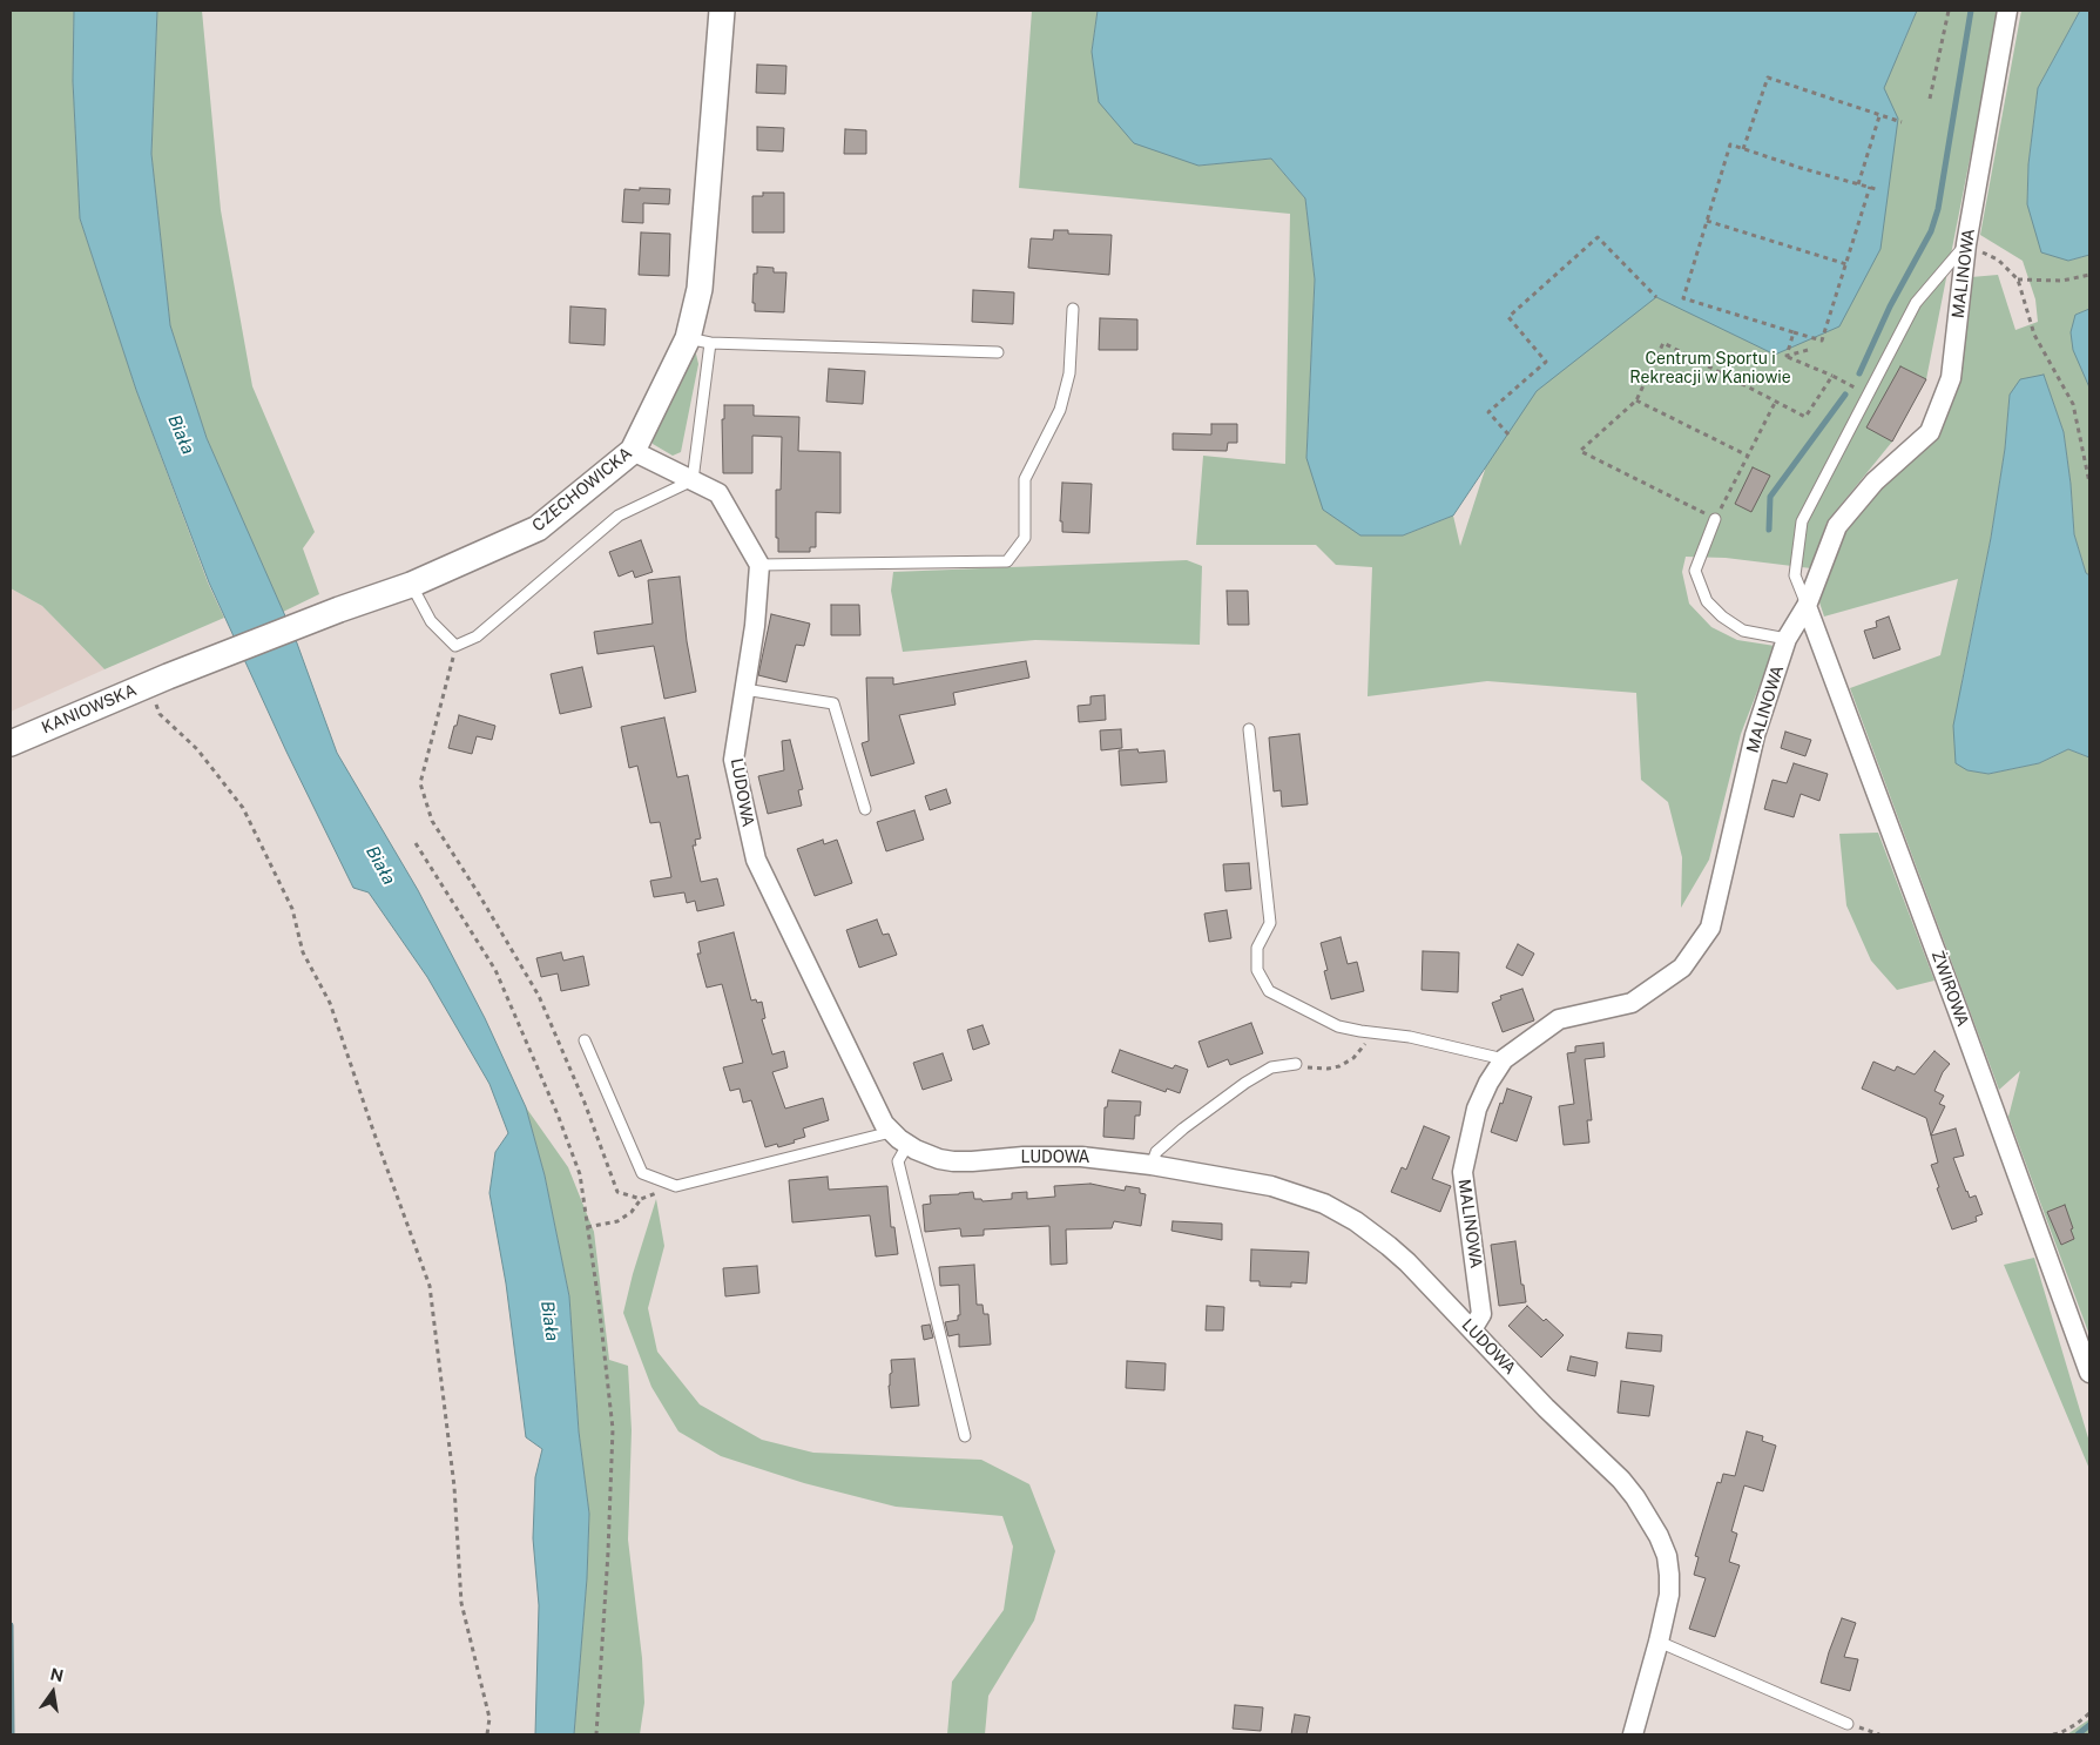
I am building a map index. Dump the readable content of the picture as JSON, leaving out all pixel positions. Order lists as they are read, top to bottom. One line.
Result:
{"streets":{"street":["MALINOWA","CZECHOWICKA","KANIOWSKA","LUDOWA","ŻWIROWA"]},"crossings":[["MALINOWA","LUDOWA"],["MALINOWA","ŻWIROWA"],["CZECHOWICKA","KANIOWSKA"]],"water":["Biała"],"parks":["Centrum Sportu i Rekreacji w Kaniowie"],"north":"top"}
